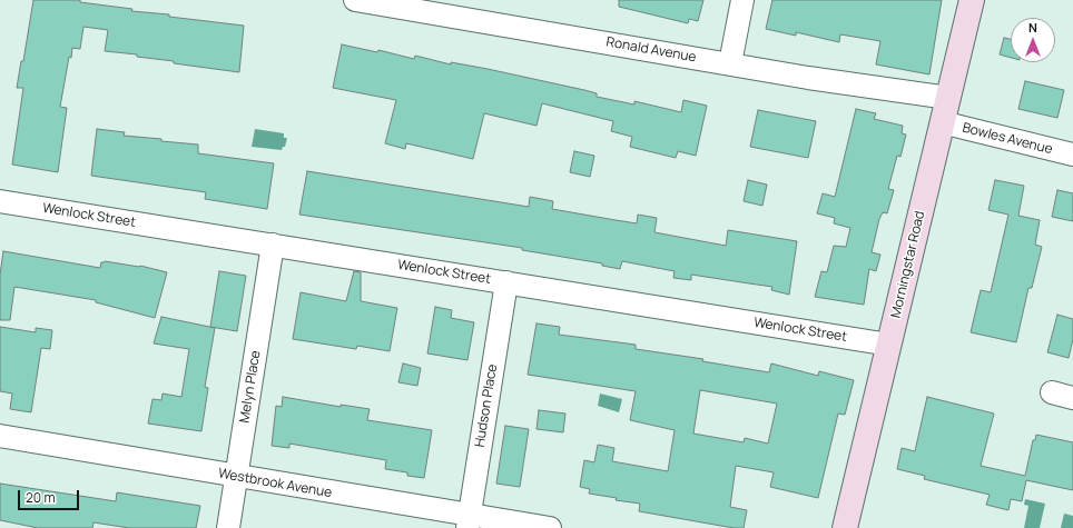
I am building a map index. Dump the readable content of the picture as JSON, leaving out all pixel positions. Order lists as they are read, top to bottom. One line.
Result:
{"streets":{"main road":["Morningstar Road"],"street":["Ronald Avenue","Bowles Avenue","Wenlock Street","Melyn Place","Hudson Place","Westbrook Avenue"]},"crossings":[["Ronald Avenue","Morningstar Road"],["Bowles Avenue","Morningstar Road"],["Wenlock Street","Morningstar Road"],["Wenlock Street","Melyn Place"],["Wenlock Street","Hudson Place"],["Melyn Place","Westbrook Avenue"],["Hudson Place","Westbrook Avenue"]],"scale_bar":"20 m","north":"top"}
